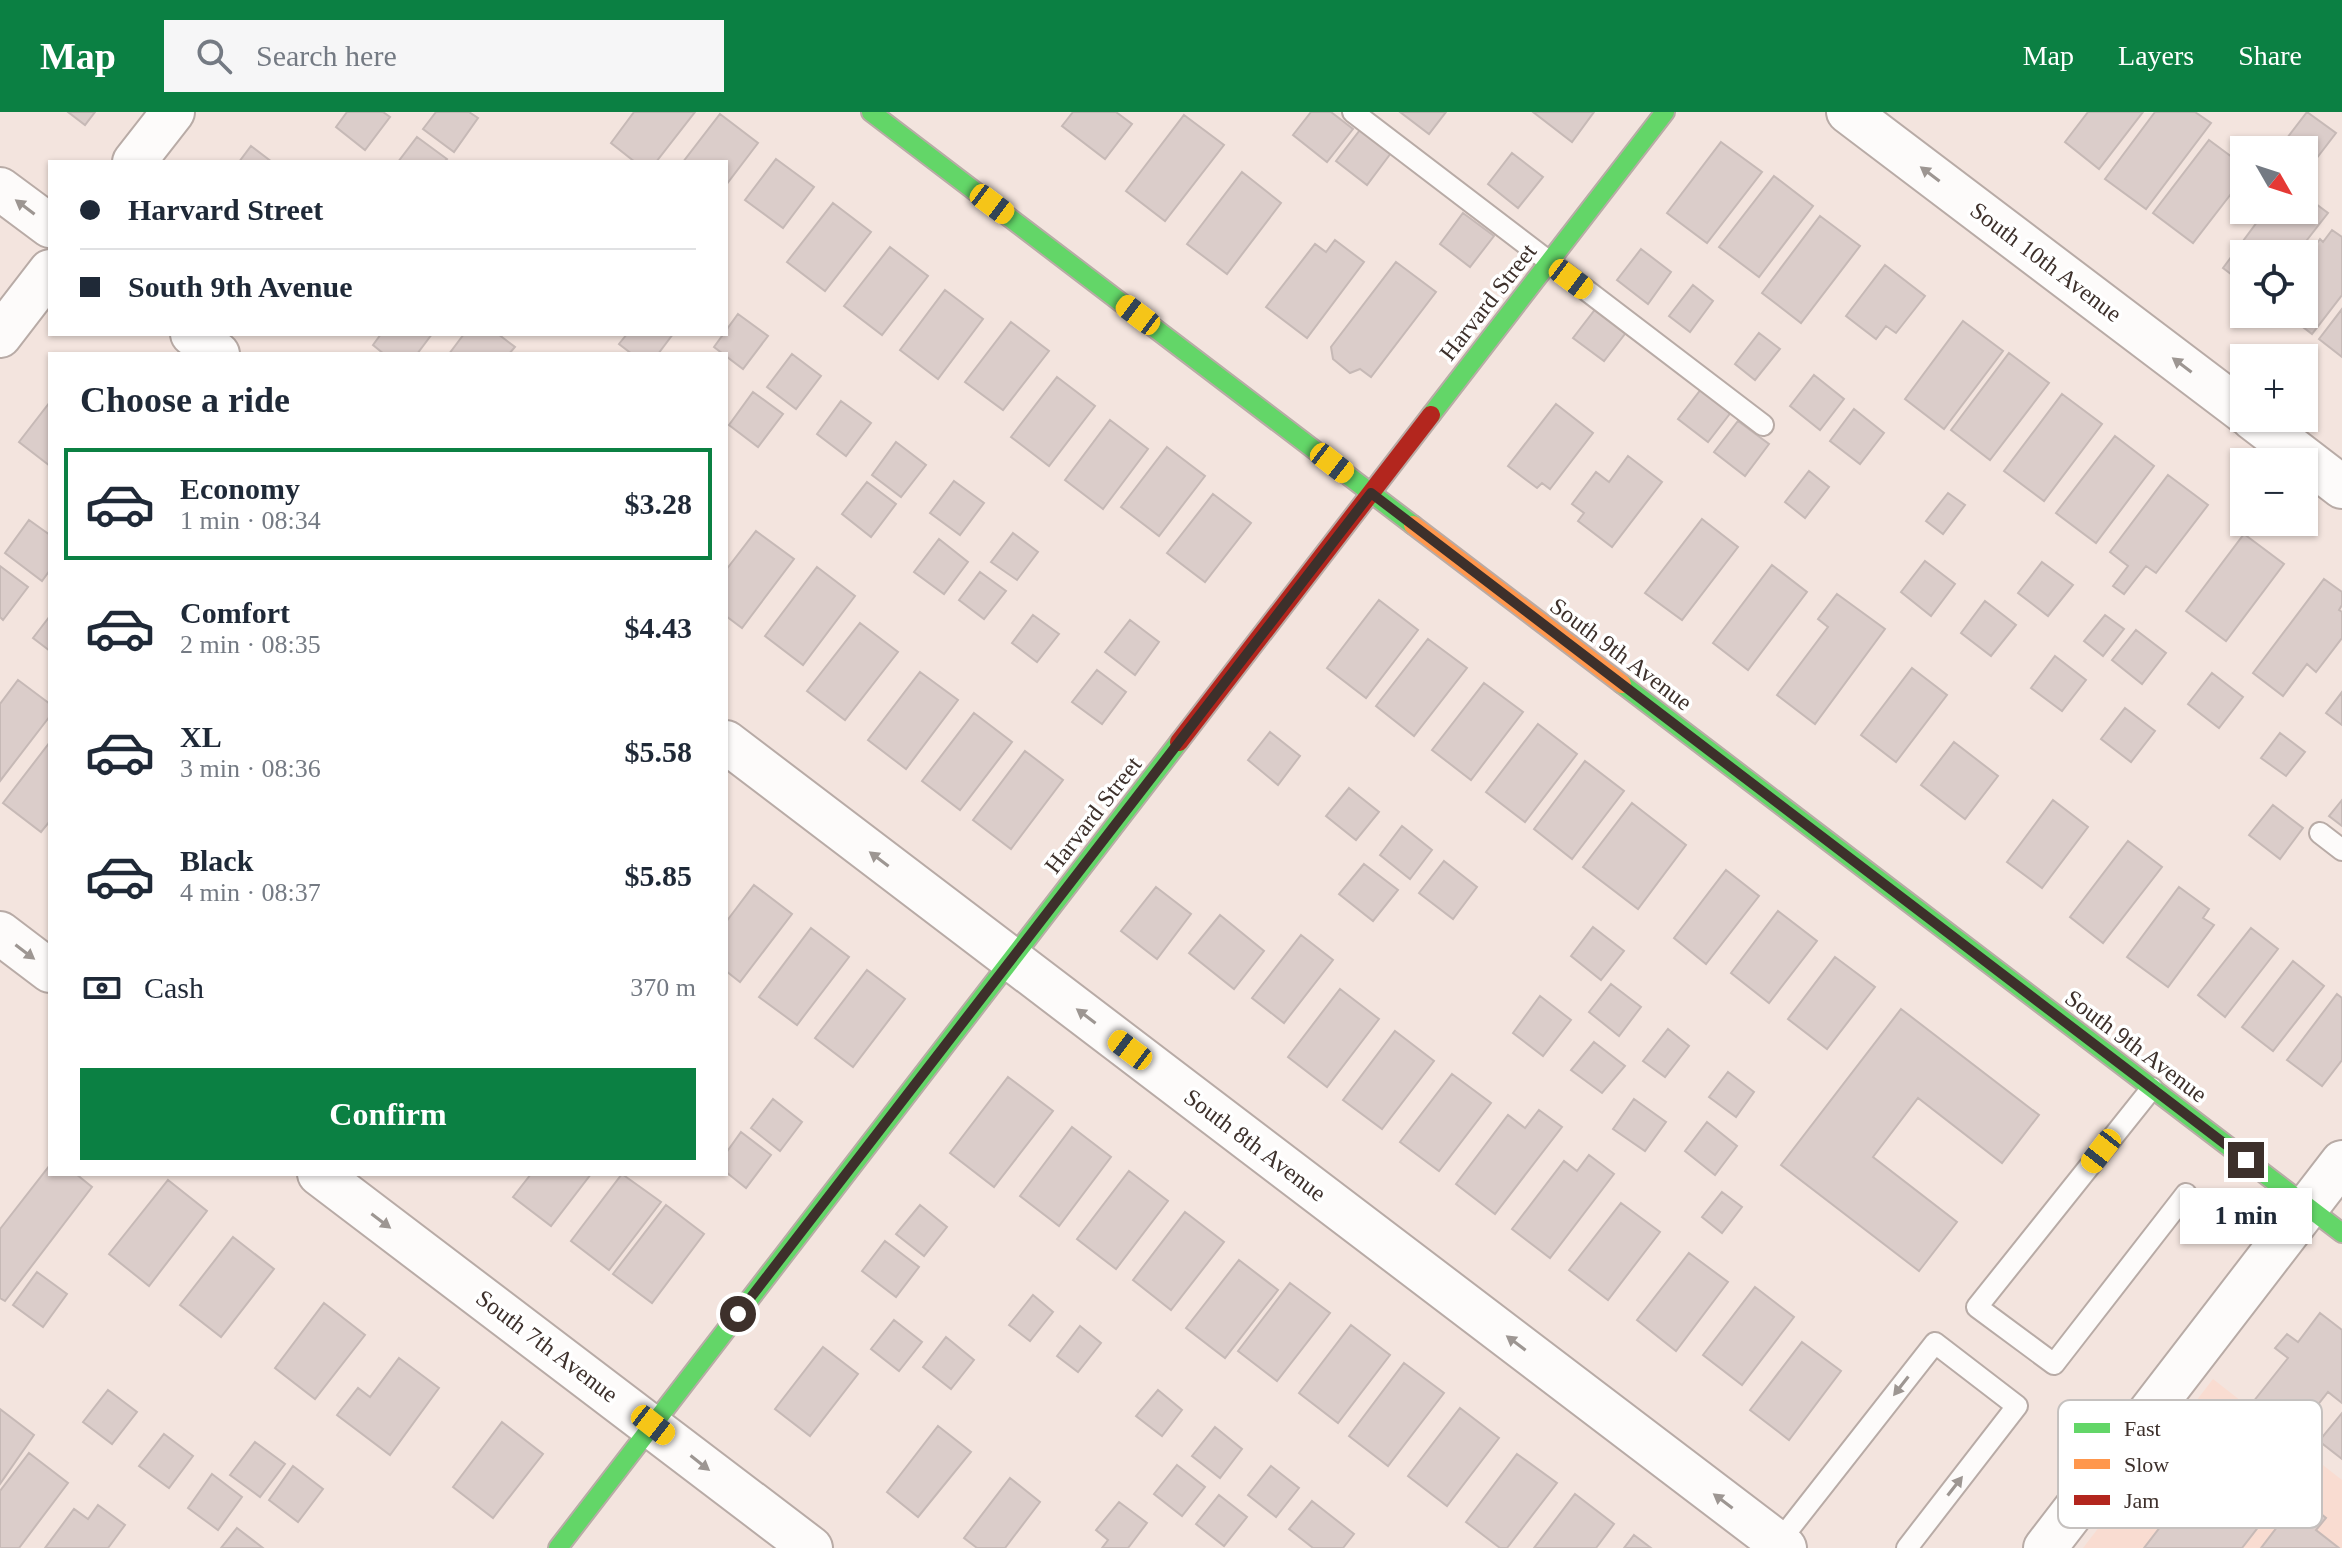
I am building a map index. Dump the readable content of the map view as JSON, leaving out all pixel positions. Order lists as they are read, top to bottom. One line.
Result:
{"streets":{"street":["South 10th Avenue","Harvard Street","South 9th Avenue","South 8th Avenue","South 7th Avenue"]},"crossings":[["Harvard Street","South 9th Avenue"],["Harvard Street","South 8th Avenue"],["Harvard Street","South 7th Avenue"]],"one_way":["South 10th Avenue","South 8th Avenue","South 7th Avenue"],"legend":["Fast","Slow","Jam"],"north":"bottom right","page":{"header":"Map","search":"Search here","nav":["Map","Layers","Share"],"map_buttons":["+","−"],"banner":["Harvard Street","South 9th Avenue"],"heading":"Choose a ride","list":[{"name":"Economy","note":"1 min · 08:34","value":"$3.28"},{"name":"Comfort","note":"2 min · 08:35","value":"$4.43"},{"name":"XL","note":"3 min · 08:36","value":"$5.58"},{"name":"Black","note":"4 min · 08:37","value":"$5.85"}],"pay":["Cash","370 m"],"buttons":"Confirm","bubble":"1 min"}}
